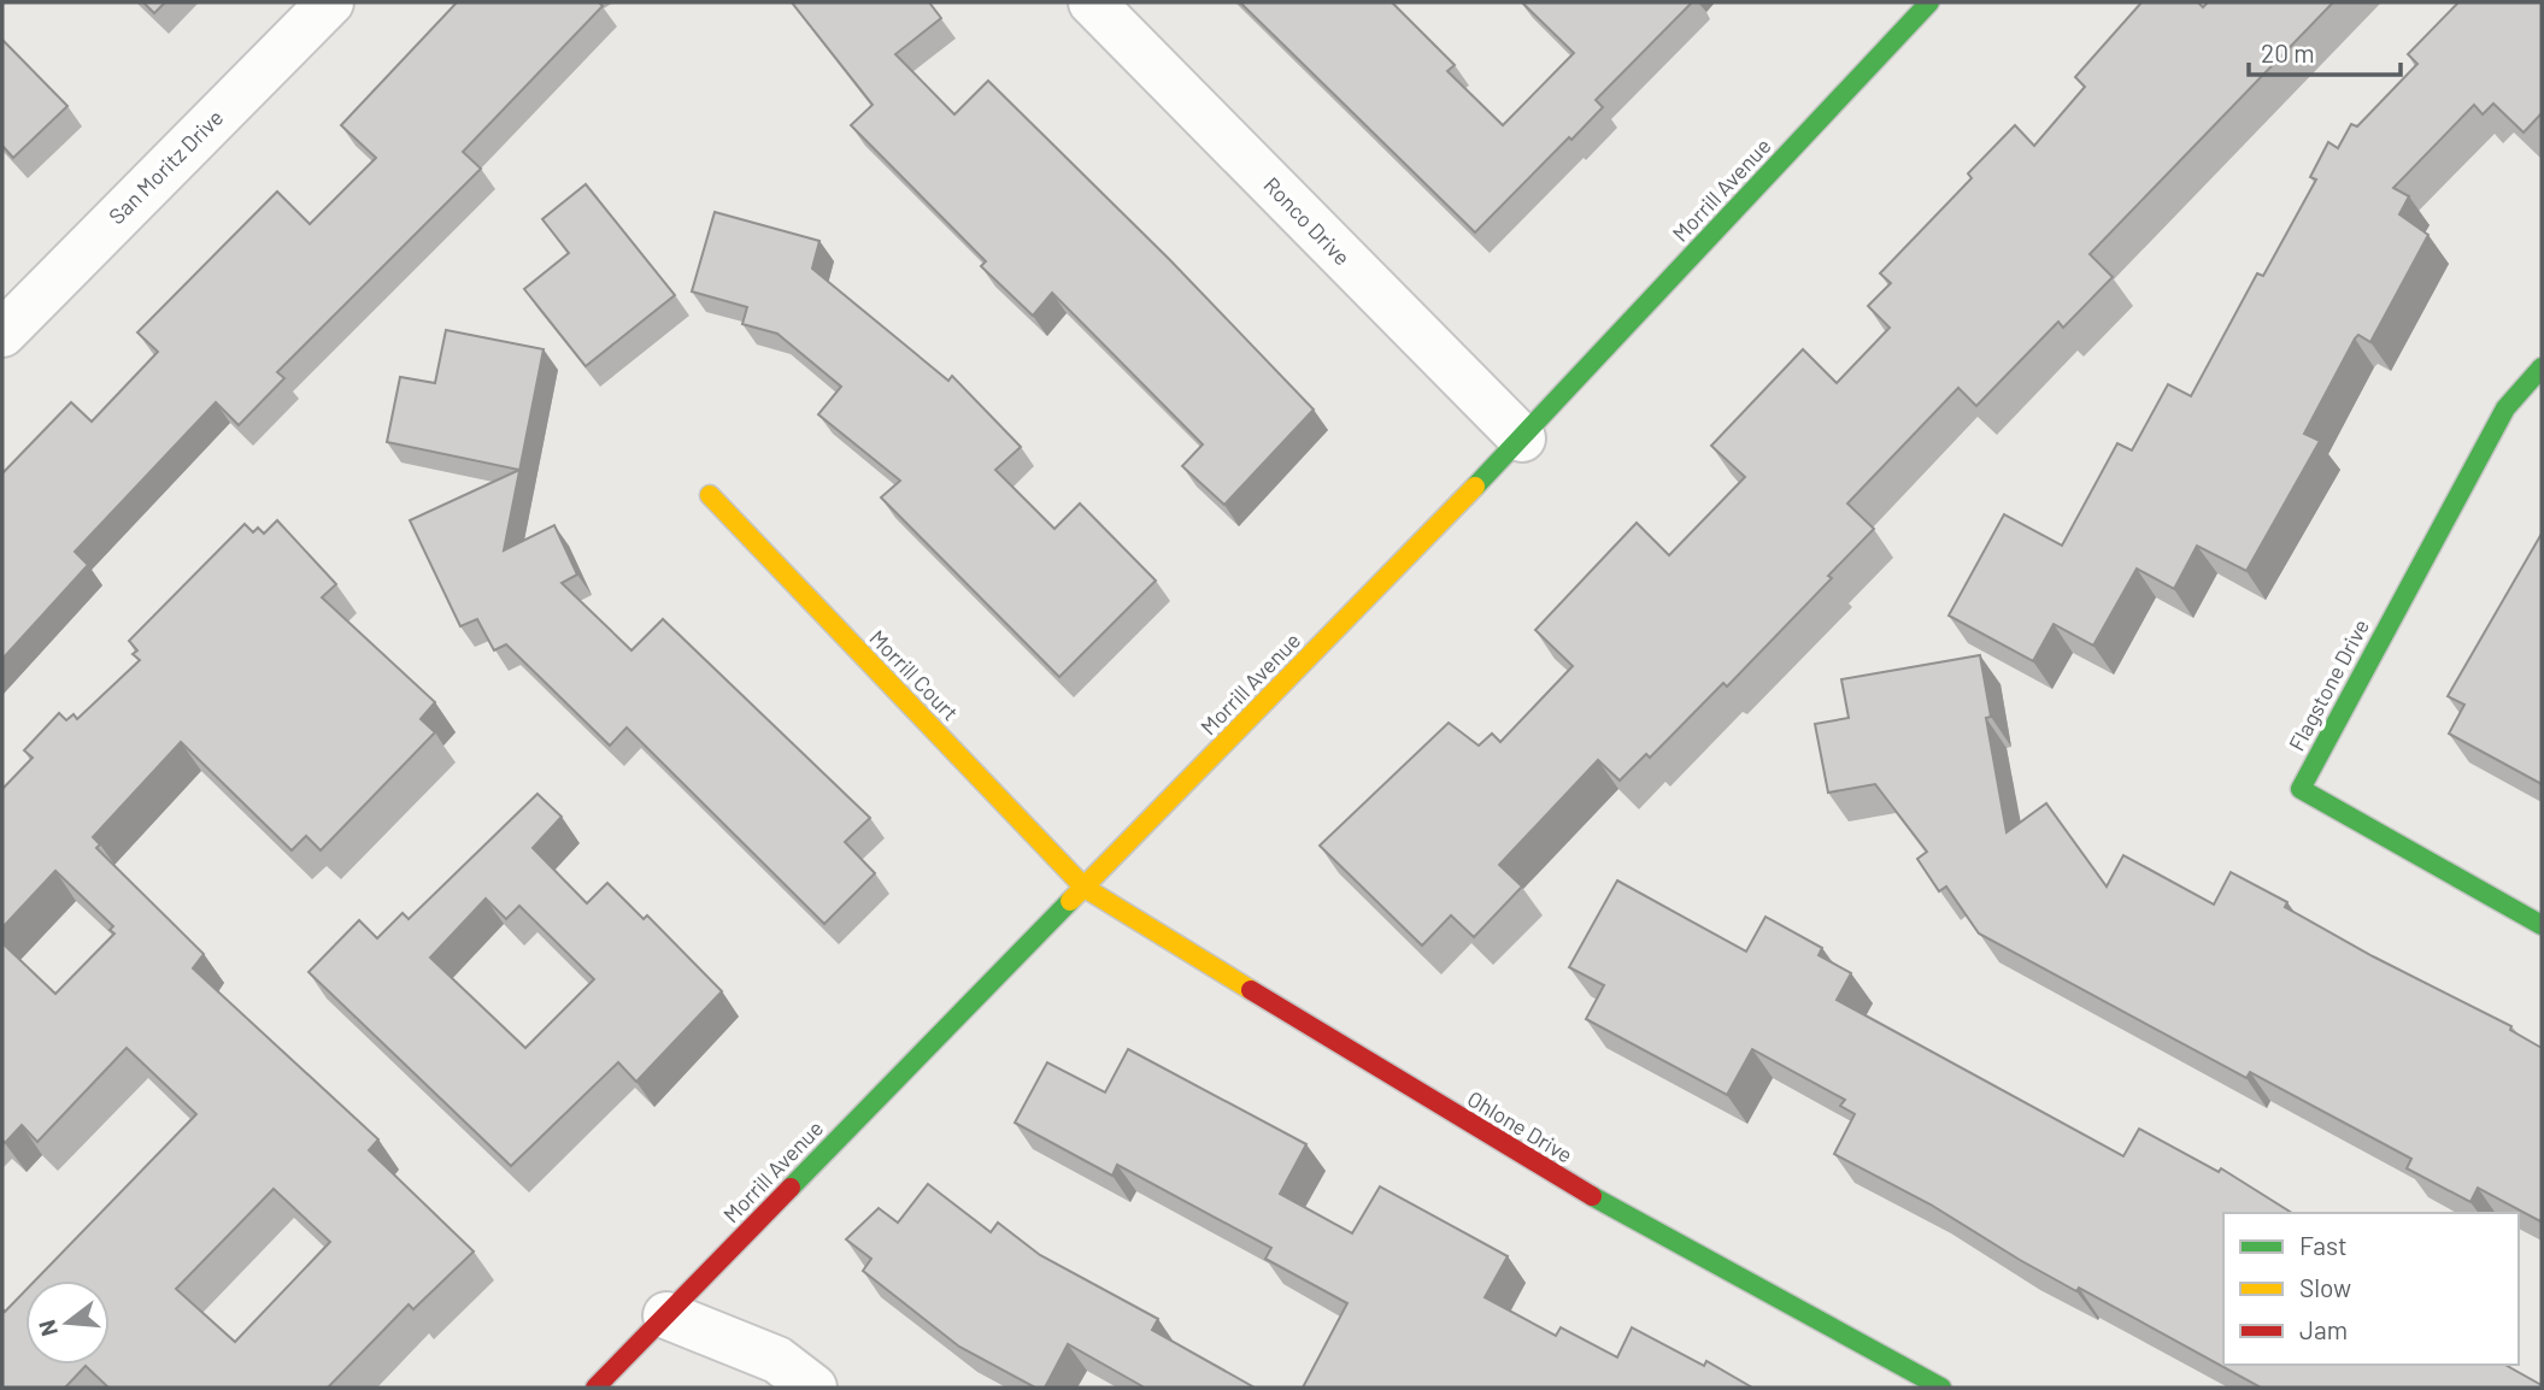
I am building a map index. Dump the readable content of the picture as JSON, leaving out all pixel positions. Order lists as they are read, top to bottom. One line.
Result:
{"streets":{"street":["San Moritz Drive","Morrill Avenue","Ronco Drive","Morrill Court","Flagstone Drive","Ohlone Drive"]},"crossings":[["Morrill Avenue","Ronco Drive"],["Morrill Avenue","Morrill Court"],["Morrill Avenue","Ohlone Drive"],["Morrill Court","Ohlone Drive"]],"legend":["Fast","Slow","Jam"],"scale_bar":"20 m","north":"left"}
